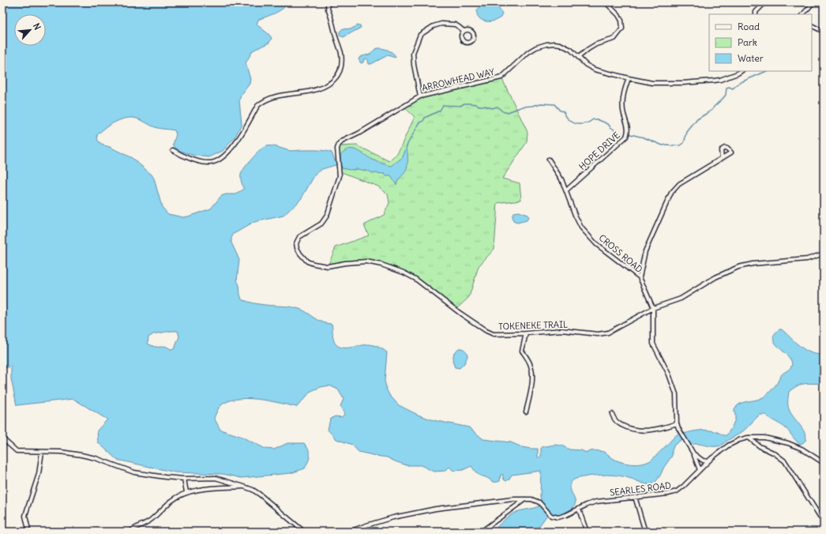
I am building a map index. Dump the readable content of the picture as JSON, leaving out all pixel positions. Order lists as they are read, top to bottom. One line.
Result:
{"streets":{"street":["ARROWHEAD WAY","HOPE DRIVE","CROSS ROAD","TOKENEKE TRAIL","SEARLES ROAD"]},"crossings":[["ARROWHEAD WAY","HOPE DRIVE"],["ARROWHEAD WAY","TOKENEKE TRAIL"],["HOPE DRIVE","CROSS ROAD"],["CROSS ROAD","TOKENEKE TRAIL"],["CROSS ROAD","SEARLES ROAD"]],"legend":["Road","Park","Water"],"north":"top right"}
